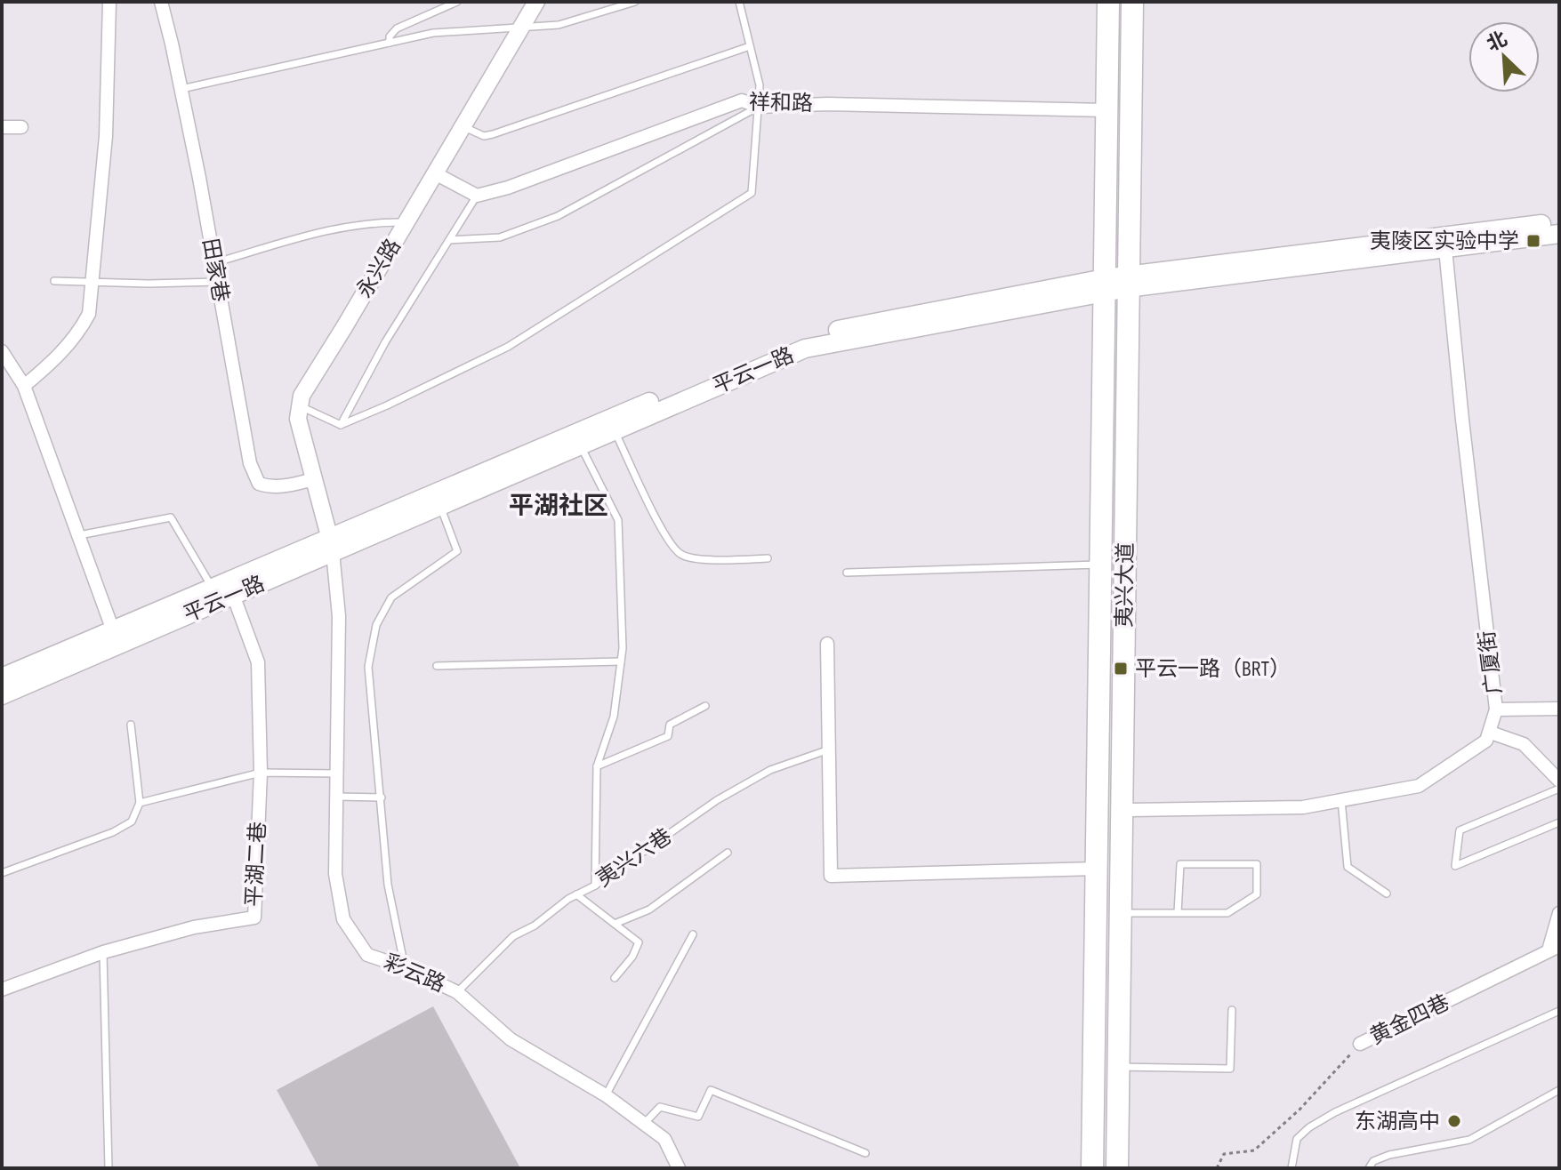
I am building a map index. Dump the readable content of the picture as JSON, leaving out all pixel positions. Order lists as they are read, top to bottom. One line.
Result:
{"streets":{"main road":["平云一路","夷兴大道"],"street":["祥和路","永兴路","田家巷","广厦街","平湖二巷","彩云路","黄金四巷"],"lane":["夷兴六巷"]},"crossings":[["祥和路","夷兴大道"],["平云一路","夷兴大道"],["平云一路","广厦街"],["平云一路","平湖二巷"],["平云一路","彩云路"],["夷兴六巷","彩云路"]],"districts":["平湖社区"],"places":{"transit":["夷陵区实验中学","平云一路（BRT）"],"other":["东湖高中"]},"north":"top left"}
